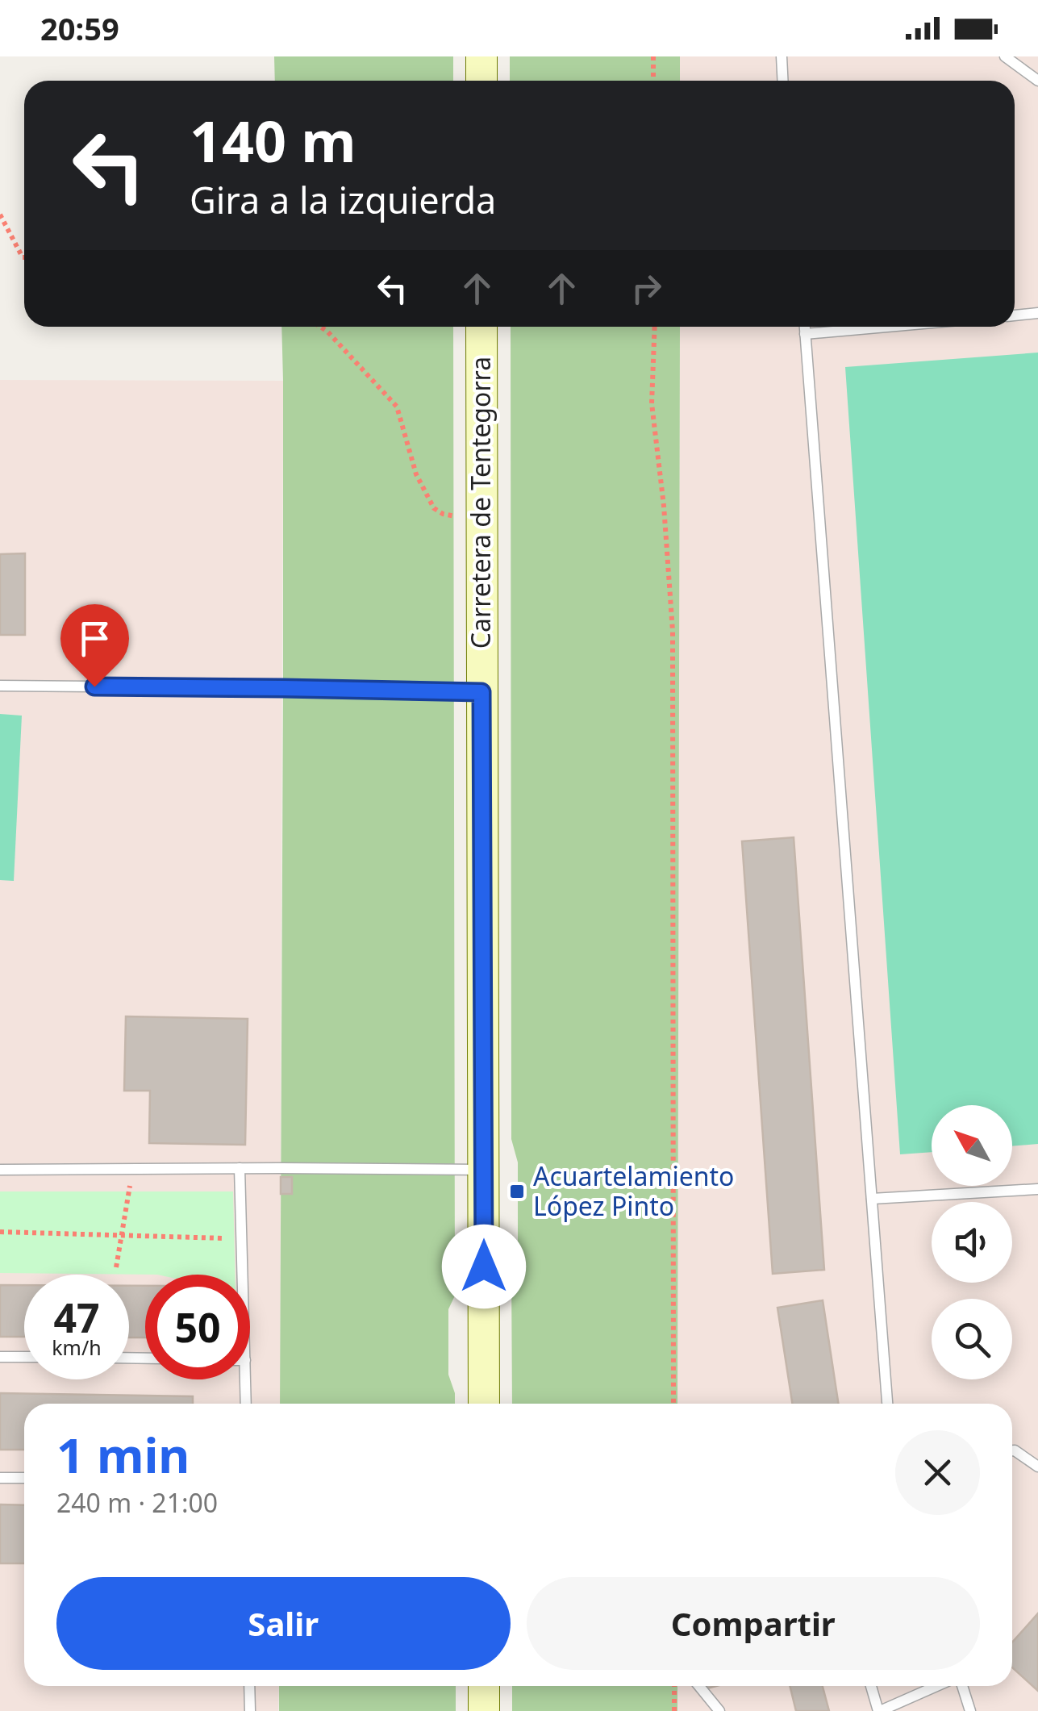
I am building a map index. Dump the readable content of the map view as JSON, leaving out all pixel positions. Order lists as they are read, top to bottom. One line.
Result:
{"streets":{"main road":["Carretera de Tentegorra"]},"places":{"transit":["Acuartelamiento López Pinto"]},"north":"top left","page":{"status":"20:59","turn":["140 m","Gira a la izquierda"],"speed":"47 km/h","limit":"50","heading":["1 min","240 m · 21:00"],"buttons":["Salir","Compartir"]}}
